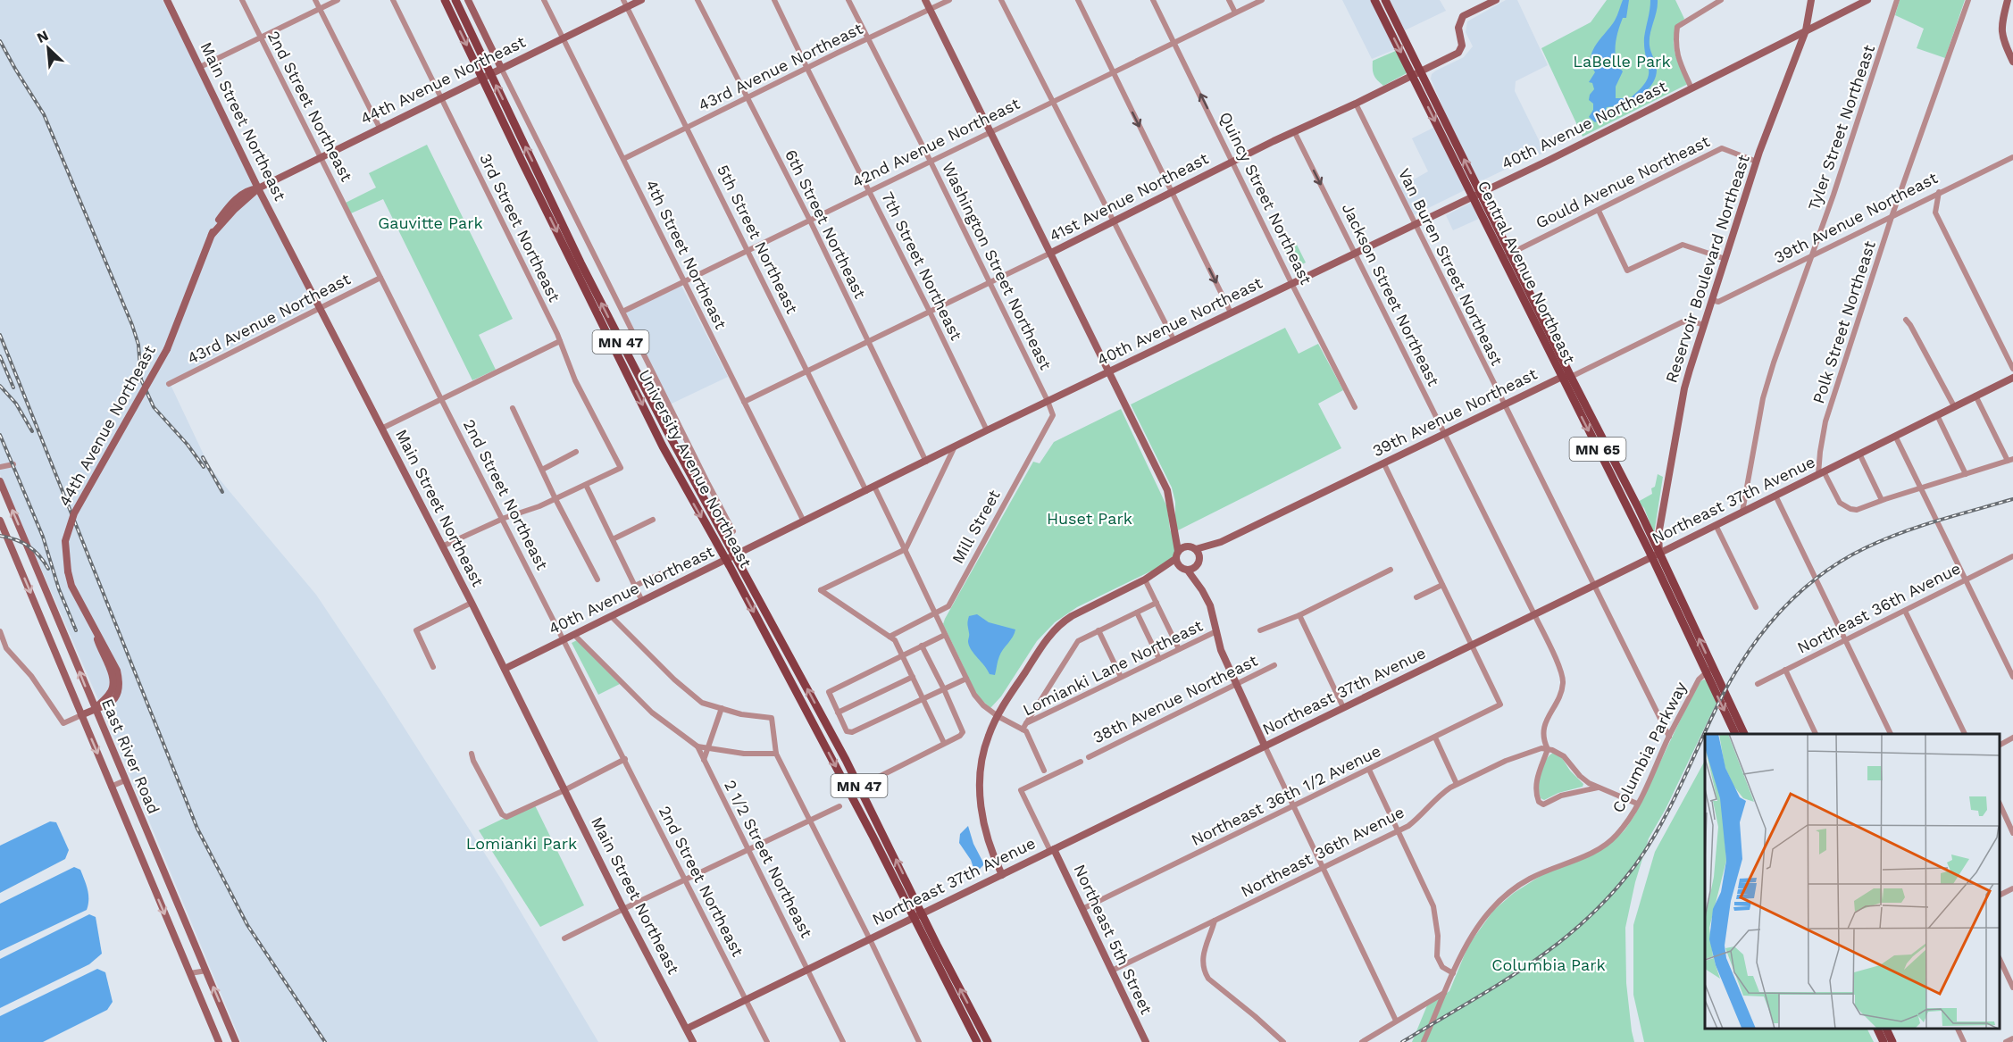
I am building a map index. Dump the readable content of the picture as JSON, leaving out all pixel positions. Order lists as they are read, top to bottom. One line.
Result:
{"streets":{"main road":["Central Avenue Northeast","MN 47","MN 65","University Avenue Northeast"],"street":["43rd Avenue Northeast","44th Avenue Northeast","2nd Street Northeast","Main Street Northeast","40th Avenue Northeast","Tyler Street Northeast","42nd Avenue Northeast","Gould Avenue Northeast","41st Avenue Northeast","Quincy Street Northeast","39th Avenue Northeast","6th Street Northeast","3rd Street Northeast","5th Street Northeast","4th Street Northeast","7th Street Northeast","Washington Street Northeast","Van Buren Street Northeast","Reservoir Boulevard Northeast","Jackson Street Northeast","Polk Street Northeast","Northeast 37th Avenue","Mill Street","Northeast 36th Avenue","Lomianki Lane Northeast","38th Avenue Northeast","Columbia Parkway","East River Road","Northeast 36th 1/2 Avenue","2 1/2 Street Northeast","Northeast 5th Street"]},"crossings":[["43rd Avenue Northeast","2nd Street Northeast"],["43rd Avenue Northeast","Main Street Northeast"],["43rd Avenue Northeast","6th Street Northeast"],["43rd Avenue Northeast","5th Street Northeast"],["43rd Avenue Northeast","4th Street Northeast"],["43rd Avenue Northeast","7th Street Northeast"],["43rd Avenue Northeast","Washington Street Northeast"],["44th Avenue Northeast","2nd Street Northeast"],["44th Avenue Northeast","Main Street Northeast"],["44th Avenue Northeast","3rd Street Northeast"],["44th Avenue Northeast","5th Street Northeast"],["44th Avenue Northeast","4th Street Northeast"],["44th Avenue Northeast","University Avenue Northeast"],["44th Avenue Northeast","East River Road"],["2nd Street Northeast","40th Avenue Northeast"],["2nd Street Northeast","Northeast 37th Avenue"],["Main Street Northeast","40th Avenue Northeast"],["Main Street Northeast","Northeast 37th Avenue"],["40th Avenue Northeast","Quincy Street Northeast"],["40th Avenue Northeast","6th Street Northeast"],["40th Avenue Northeast","5th Street Northeast"],["40th Avenue Northeast","4th Street Northeast"],["40th Avenue Northeast","7th Street Northeast"],["40th Avenue Northeast","Washington Street Northeast"],["40th Avenue Northeast","Van Buren Street Northeast"],["40th Avenue Northeast","Reservoir Boulevard Northeast"],["40th Avenue Northeast","Central Avenue Northeast"],["40th Avenue Northeast","Jackson Street Northeast"],["40th Avenue Northeast","University Avenue Northeast"],["40th Avenue Northeast","Mill Street"],["Tyler Street Northeast","39th Avenue Northeast"],["Tyler Street Northeast","Northeast 37th Avenue"],["42nd Avenue Northeast","Quincy Street Northeast"],["42nd Avenue Northeast","6th Street Northeast"],["42nd Avenue Northeast","5th Street Northeast"],["42nd Avenue Northeast","4th Street Northeast"],["42nd Avenue Northeast","7th Street Northeast"],["42nd Avenue Northeast","Washington Street Northeast"],["42nd Avenue Northeast","University Avenue Northeast"],["Gould Avenue Northeast","Reservoir Boulevard Northeast"],["Gould Avenue Northeast","Central Avenue Northeast"],["41st Avenue Northeast","Quincy Street Northeast"],["41st Avenue Northeast","6th Street Northeast"],["41st Avenue Northeast","5th Street Northeast"],["41st Avenue Northeast","4th Street Northeast"],["41st Avenue Northeast","7th Street Northeast"],["41st Avenue Northeast","Washington Street Northeast"],["41st Avenue Northeast","Van Buren Street Northeast"],["41st Avenue Northeast","Central Avenue Northeast"],["41st Avenue Northeast","Jackson Street Northeast"],["39th Avenue Northeast","Van Buren Street Northeast"],["39th Avenue Northeast","Reservoir Boulevard Northeast"],["39th Avenue Northeast","Central Avenue Northeast"],["39th Avenue Northeast","Jackson Street Northeast"],["39th Avenue Northeast","Polk Street Northeast"],["Washington Street Northeast","Mill Street"],["Van Buren Street Northeast","Northeast 37th Avenue"],["Van Buren Street Northeast","Columbia Parkway"],["Reservoir Boulevard Northeast","Central Avenue Northeast"],["Reservoir Boulevard Northeast","MN 65"],["Reservoir Boulevard Northeast","Northeast 37th Avenue"],["Central Avenue Northeast","MN 65"],["Central Avenue Northeast","Northeast 37th Avenue"],["Jackson Street Northeast","Northeast 37th Avenue"],["Jackson Street Northeast","Northeast 36th Avenue"],["Polk Street Northeast","Northeast 37th Avenue"],["MN 47","University Avenue Northeast"],["MN 47","Northeast 37th Avenue"],["MN 65","Northeast 37th Avenue"],["MN 65","Columbia Parkway"],["University Avenue Northeast","Northeast 37th Avenue"],["Northeast 37th Avenue","38th Avenue Northeast"],["Northeast 37th Avenue","Northeast 36th 1/2 Avenue"],["Northeast 37th Avenue","2 1/2 Street Northeast"],["Northeast 37th Avenue","Northeast 5th Street"],["Northeast 36th Avenue","Northeast 5th Street"],["38th Avenue Northeast","Northeast 5th Street"],["Northeast 36th 1/2 Avenue","Northeast 5th Street"]],"parks":["LaBelle Park","Gauvitte Park","Huset Park","Lomianki Park","Columbia Park"],"north":"top left"}
